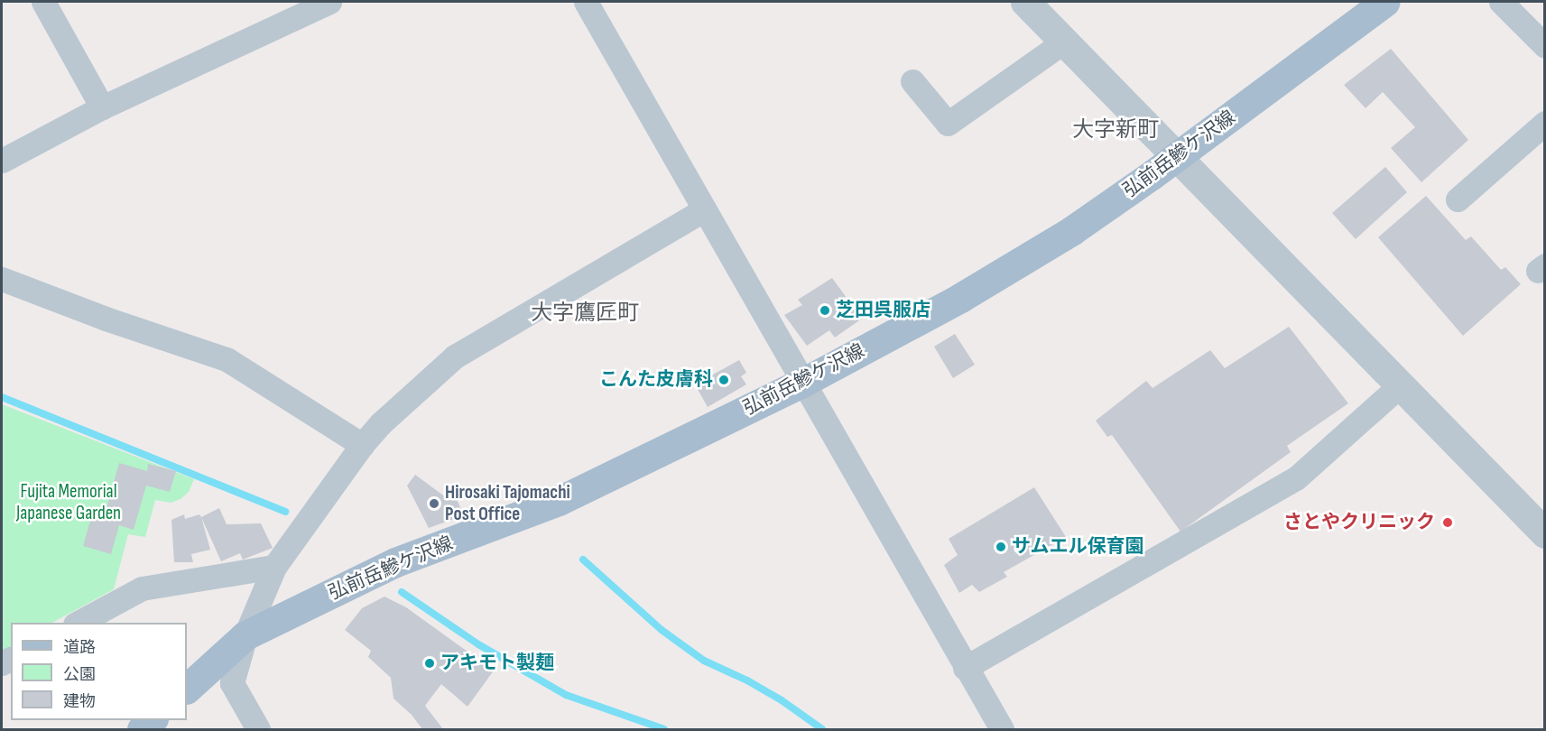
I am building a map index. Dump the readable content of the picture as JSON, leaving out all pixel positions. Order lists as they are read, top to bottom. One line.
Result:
{"streets":{"main road":["弘前岳鰺ケ沢線"]},"districts":["大字新町","大字鷹匠町"],"parks":["Fujita Memorial Japanese Garden"],"places":["芝田呉服店","こんた皮膚科","Hirosaki Tajomachi Post Office","さとやクリニック","サムエル保育園","アキモト製麺"],"legend":["道路","公園","建物"]}
